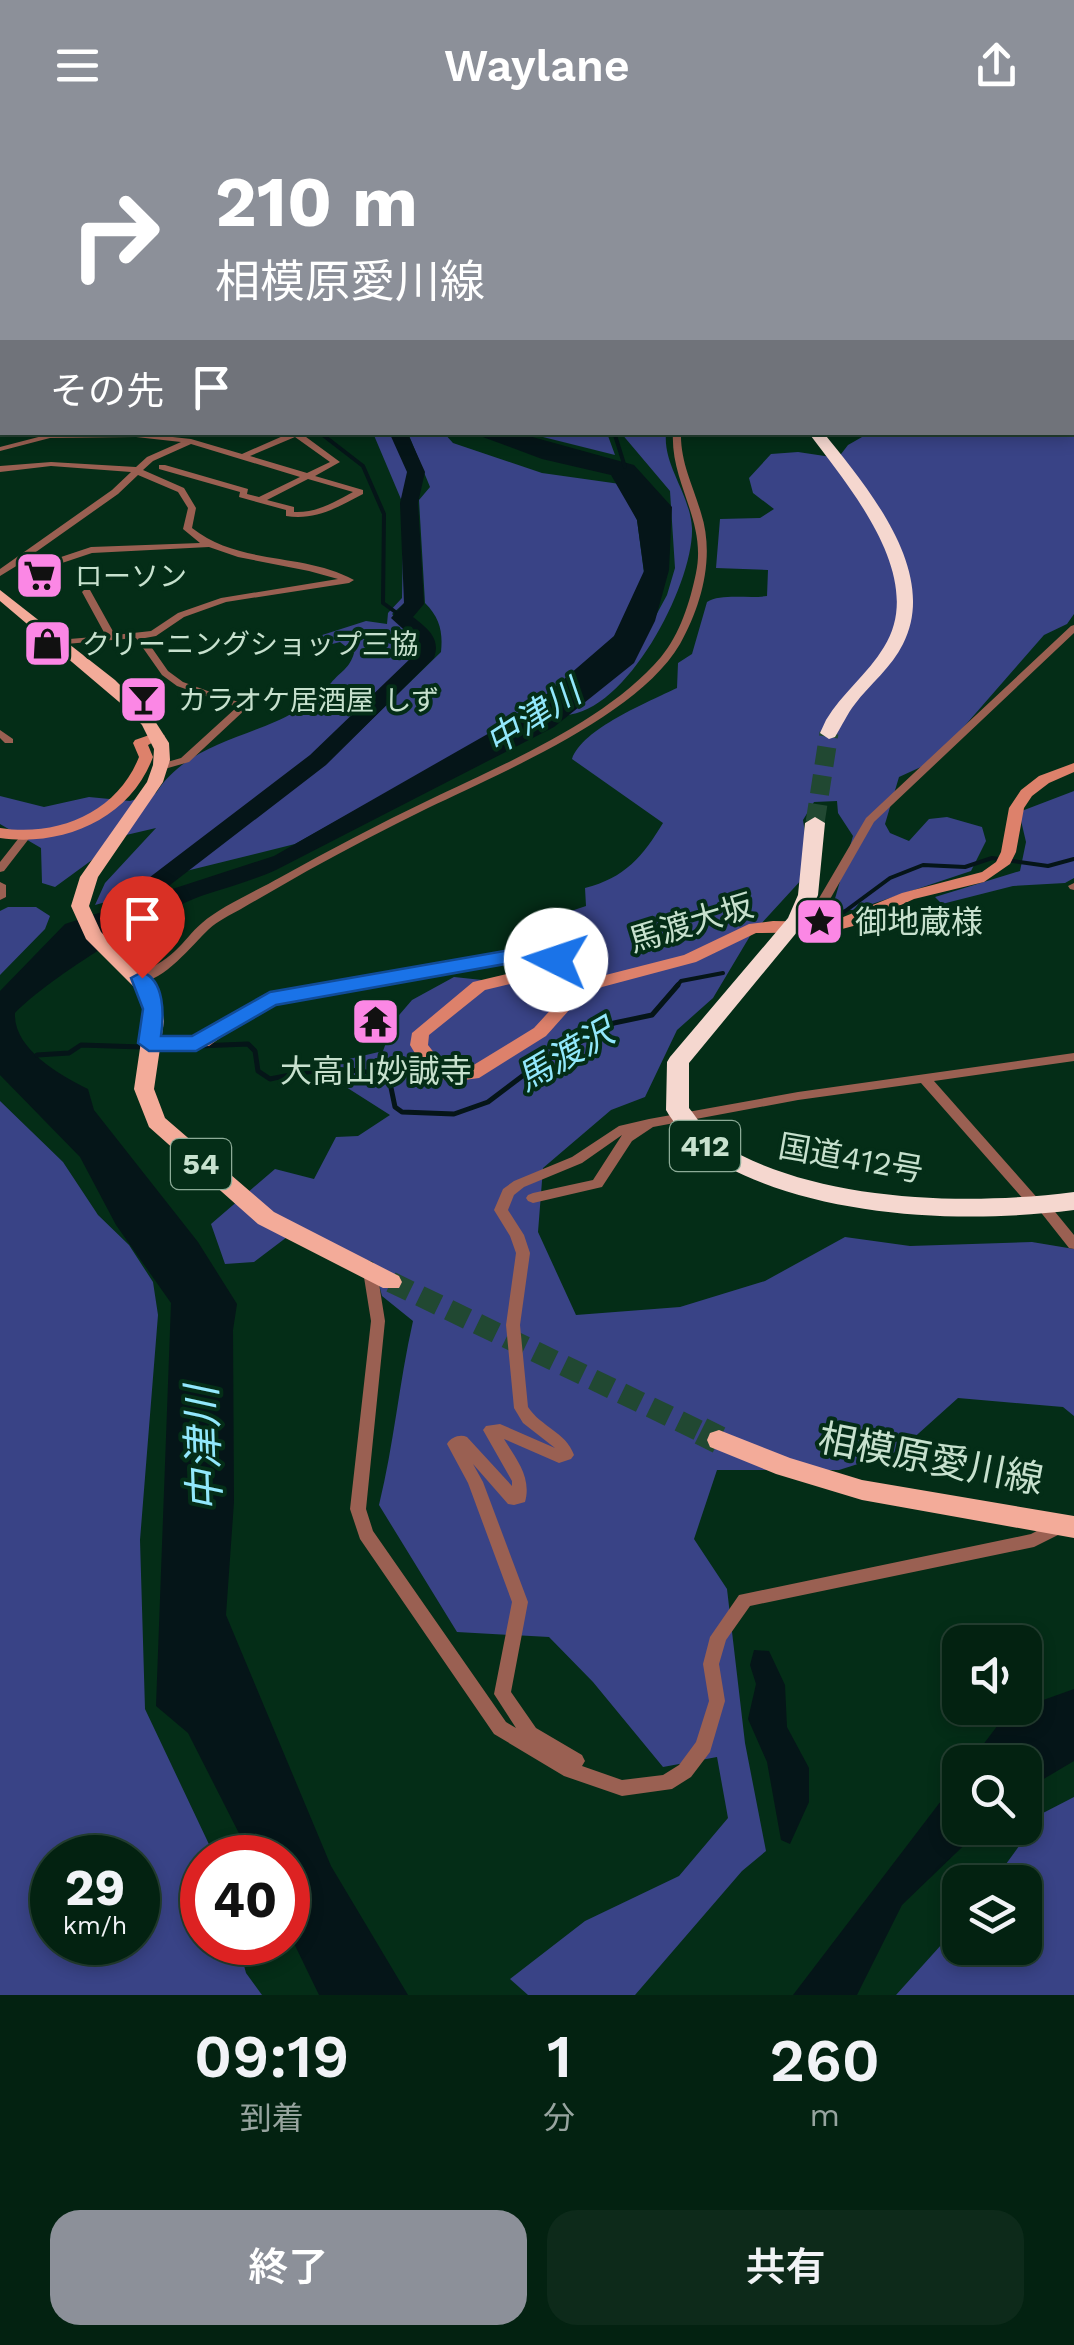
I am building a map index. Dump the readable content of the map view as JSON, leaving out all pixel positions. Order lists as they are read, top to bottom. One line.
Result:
{"streets":{"highway":["412","国道412号"],"main road":["54","相模原愛川線"],"street":["馬渡大坂"]},"crossings":[["馬渡大坂","412"],["馬渡大坂","54"],["412","国道412号"]],"water":["中津川","馬渡沢"],"places":{"supermarket":["ローソン"],"shop":["クリーニングショップ三協"],"bar":["カラオケ居酒屋 しず"],"place":["御地蔵様"],"temple":["大高山妙誠寺"]},"page":{"header":"Waylane","turn":["210 m","相模原愛川線"],"then":"その先","speed":"29 km/h","limit":"40","eta":["09:19","到着","1","分","260","m"],"buttons":["終了","共有"]}}
